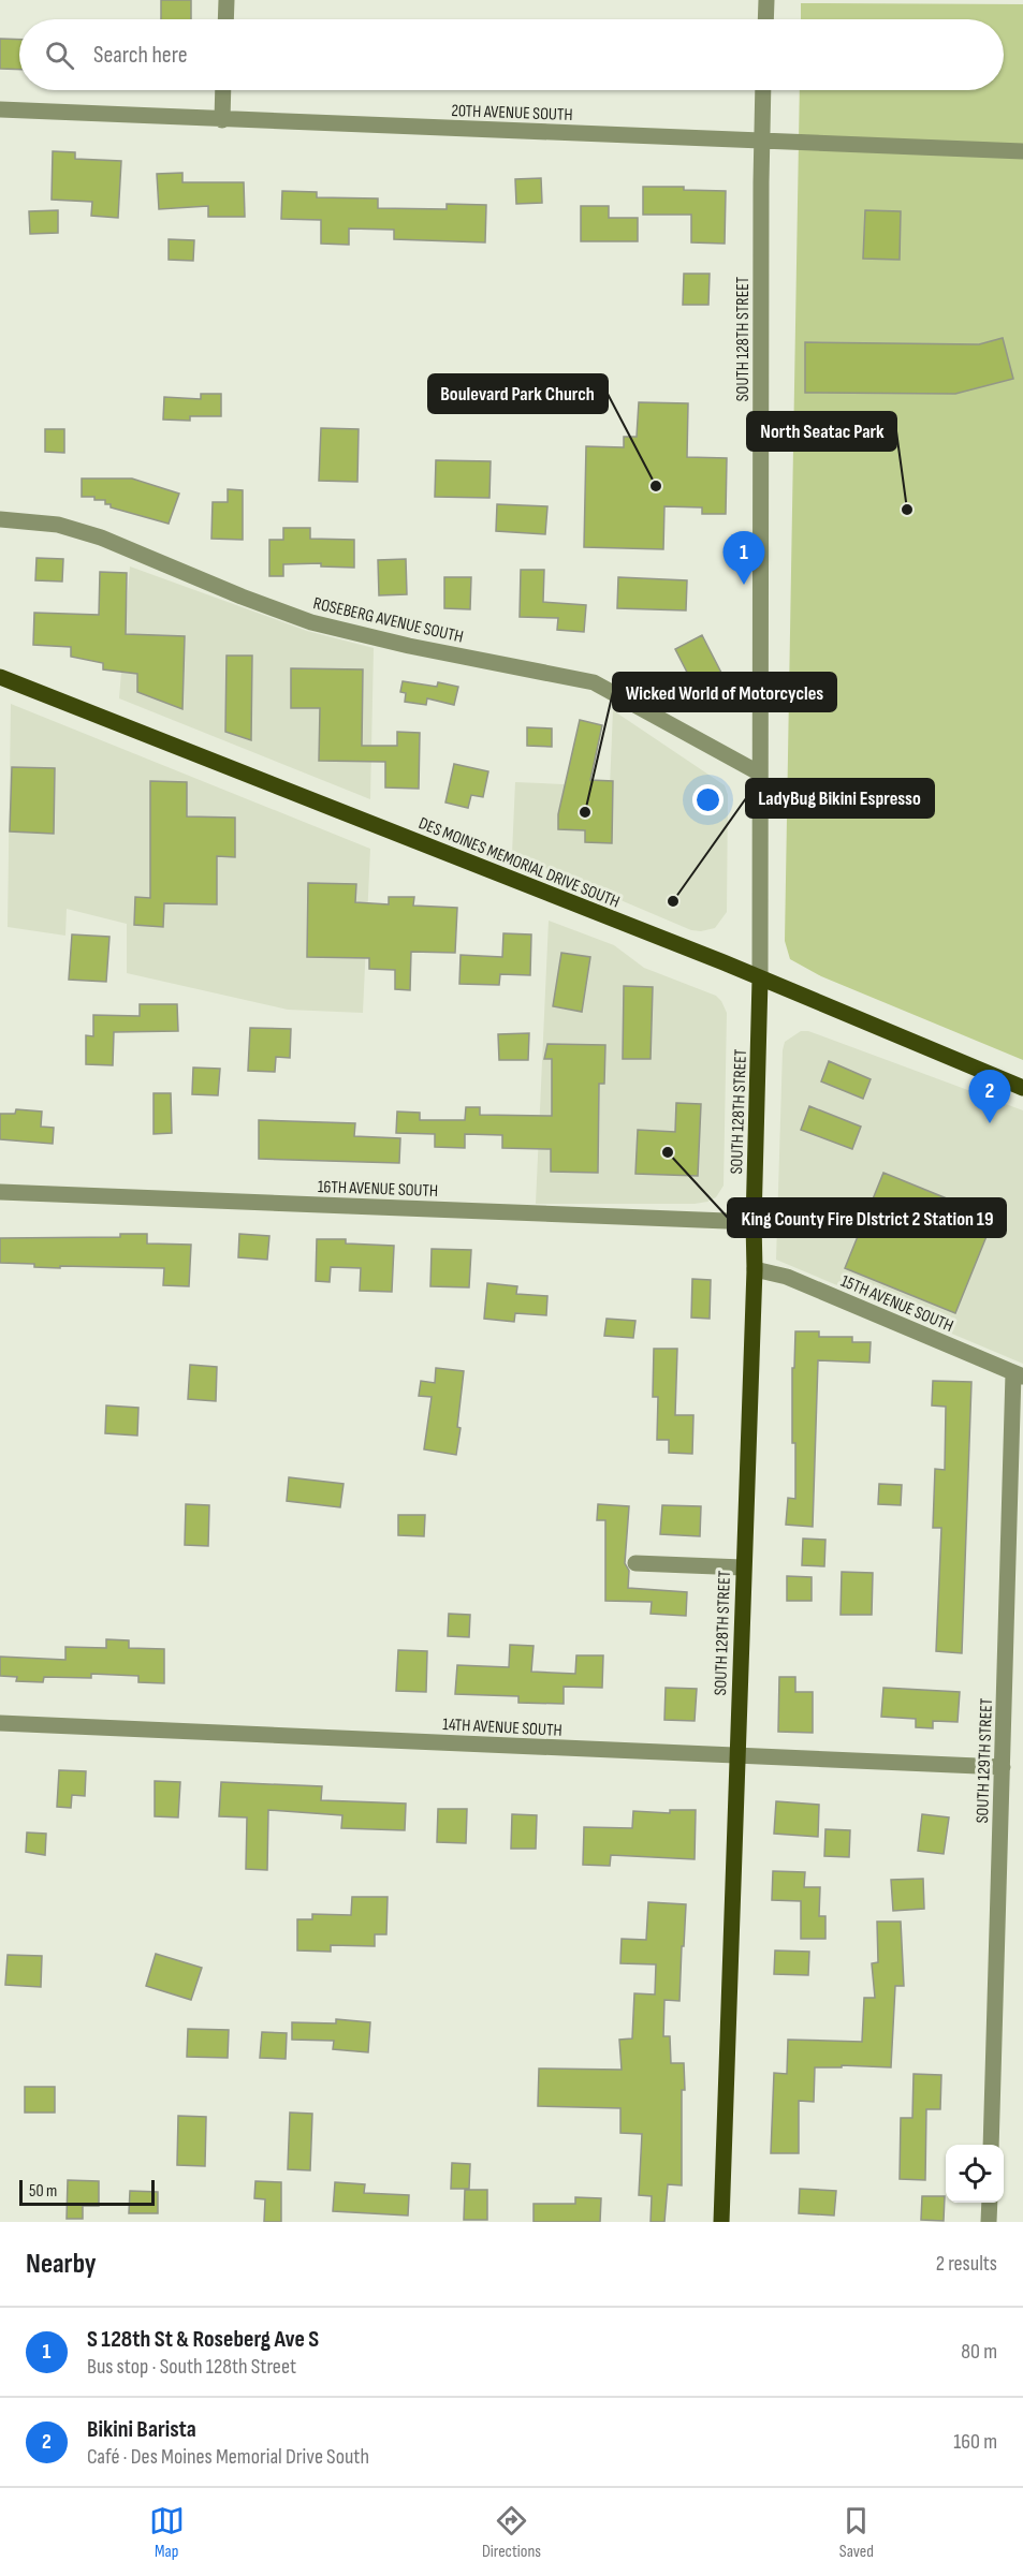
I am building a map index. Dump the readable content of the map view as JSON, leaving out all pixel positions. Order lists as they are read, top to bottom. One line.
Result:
{"streets":{"main road":["SOUTH 128TH STREET","DES MOINES MEMORIAL DRIVE SOUTH"],"street":["20TH AVENUE SOUTH","ROSEBERG AVENUE SOUTH","16TH AVENUE SOUTH","15TH AVENUE SOUTH","14TH AVENUE SOUTH","SOUTH 129TH STREET"]},"crossings":[["20TH AVENUE SOUTH","SOUTH 128TH STREET"],["SOUTH 128TH STREET","ROSEBERG AVENUE SOUTH"],["SOUTH 128TH STREET","DES MOINES MEMORIAL DRIVE SOUTH"],["SOUTH 128TH STREET","16TH AVENUE SOUTH"],["SOUTH 128TH STREET","15TH AVENUE SOUTH"],["SOUTH 128TH STREET","14TH AVENUE SOUTH"],["15TH AVENUE SOUTH","SOUTH 129TH STREET"],["14TH AVENUE SOUTH","SOUTH 129TH STREET"]],"places":["Boulevard Park Church","North Seatac Park","Wicked World of Motorcycles","LadyBug Bikini Espresso","King County Fire DIstrict 2 Station 19"],"scale_bar":"50 m","page":{"search":"Search here","pins":["1","2"],"scale":"50 m","heading":["Nearby","2 results"],"list":[{"mark":"1","name":"S 128th St & Roseberg Ave S","note":"Bus stop · South 128th Street","value":"80 m"},{"mark":"2","name":"Bikini Barista","note":"Café · Des Moines Memorial Drive South","value":"160 m"}],"nav":["Map","Directions","Saved"]}}
